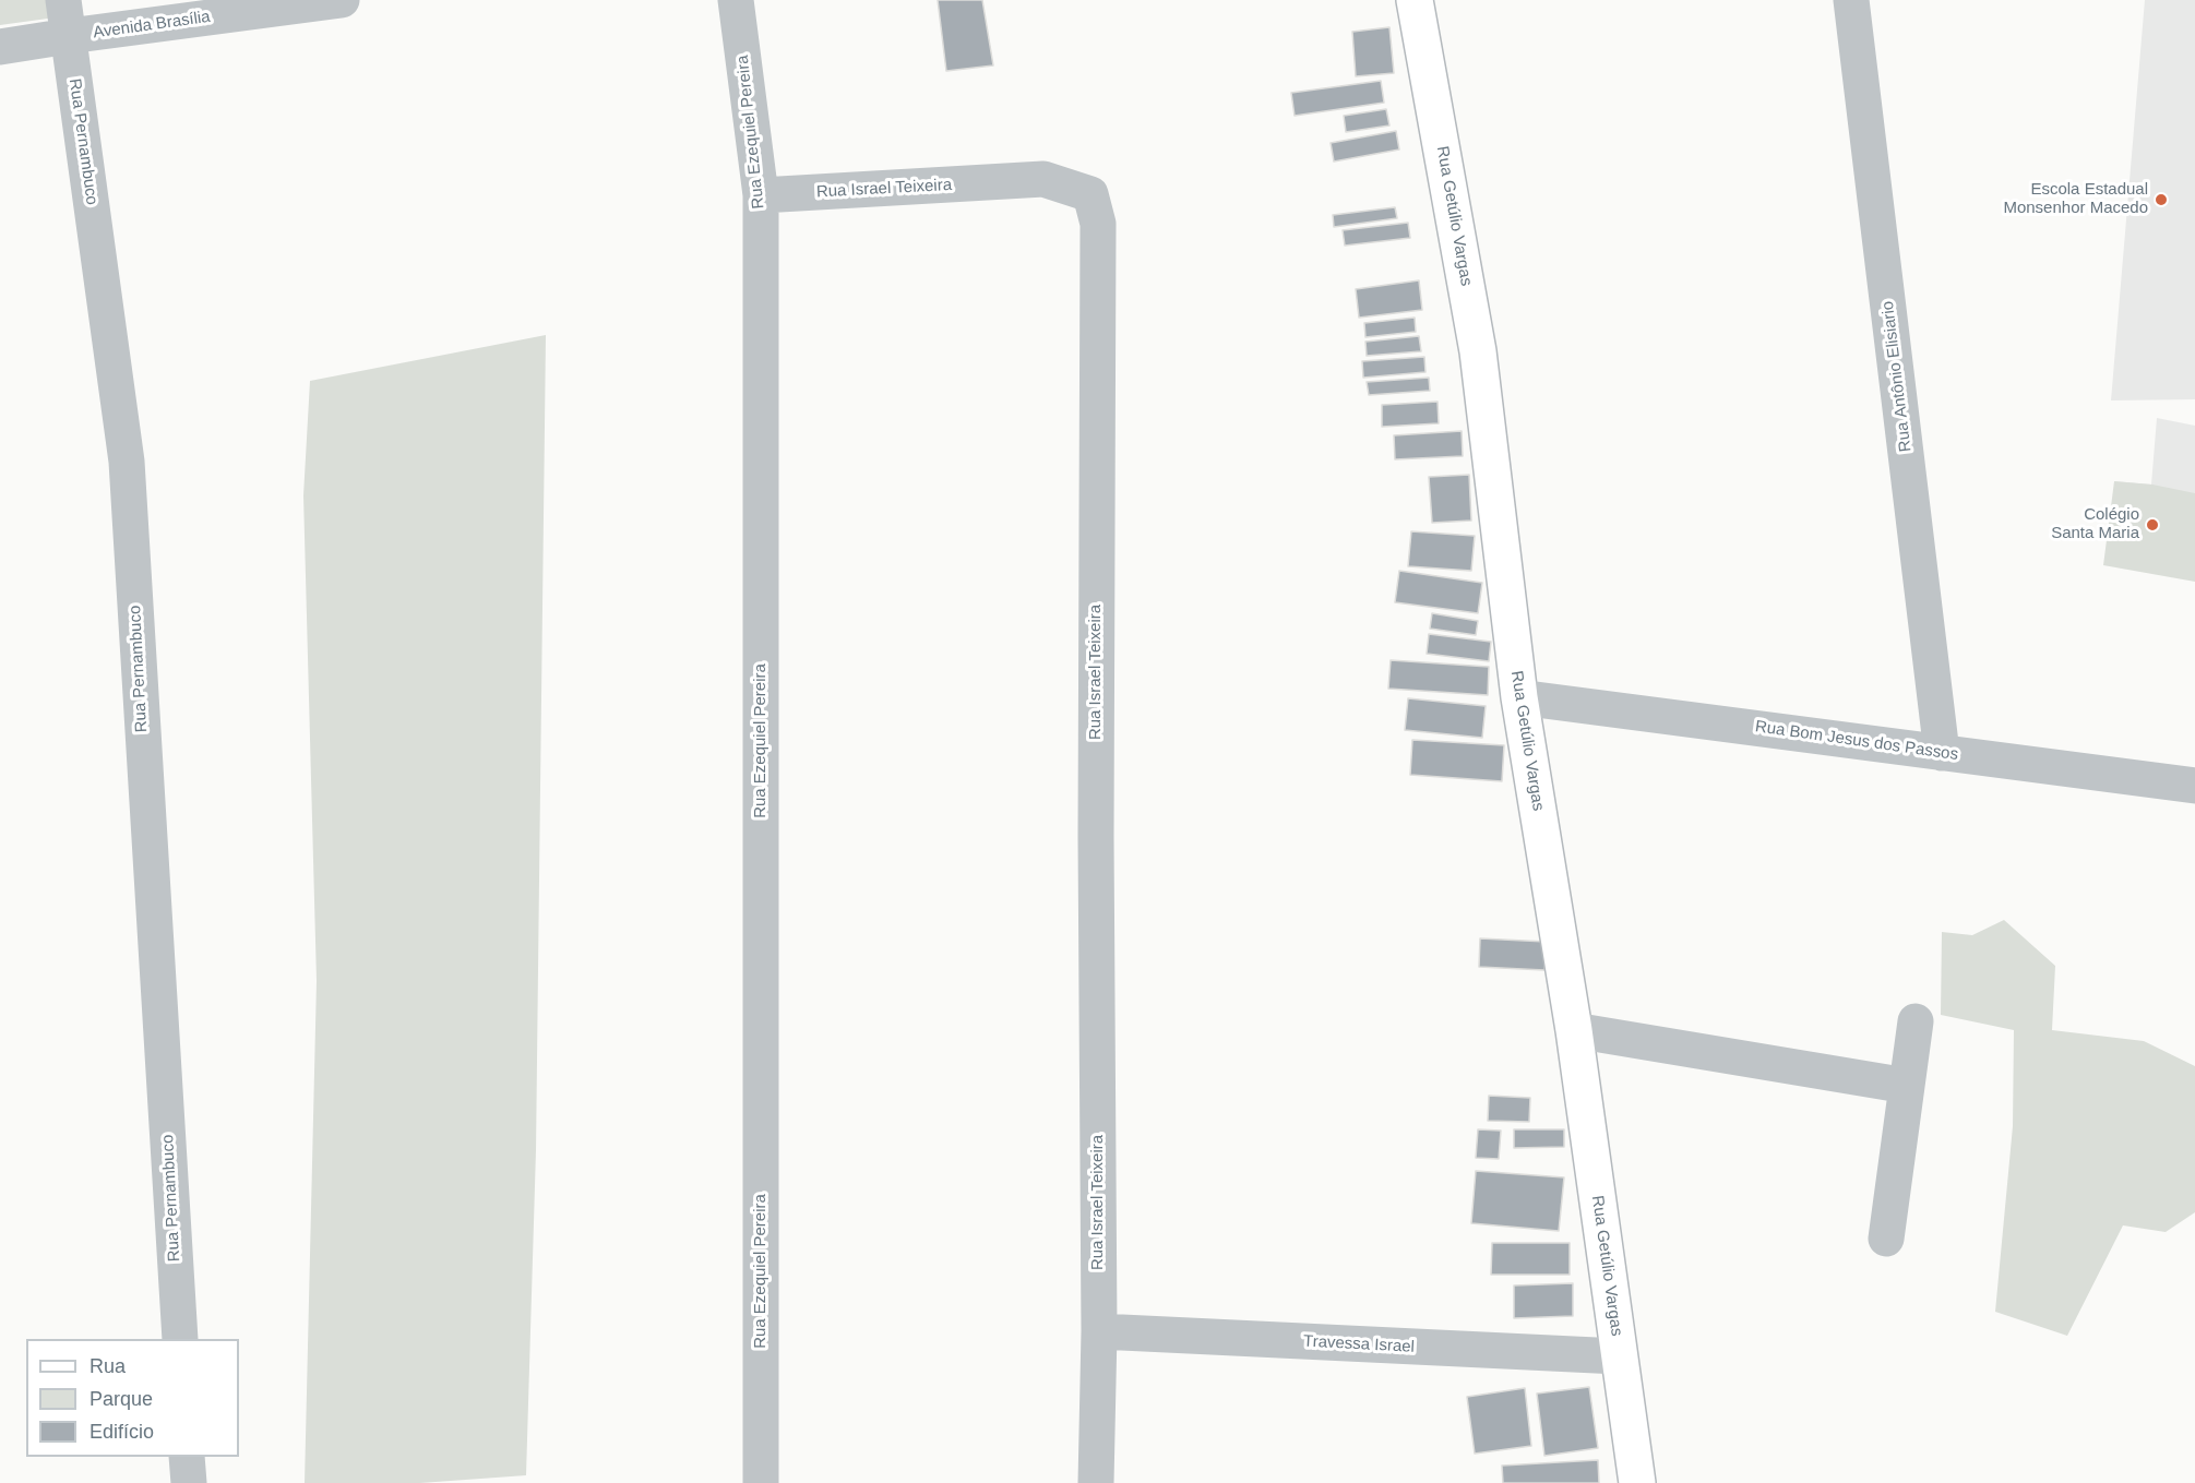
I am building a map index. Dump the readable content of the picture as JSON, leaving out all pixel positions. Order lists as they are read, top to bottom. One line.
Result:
{"streets":{"street":["Avenida Brasília","Rua Ezequiel Pereira","Rua Pernambuco","Rua Israel Teixeira","Rua Getúlio Vargas","Rua Antônio Elisiario","Rua Bom Jesus dos Passos","Travessa Israel"]},"crossings":[["Avenida Brasília","Rua Pernambuco"],["Rua Ezequiel Pereira","Rua Israel Teixeira"],["Rua Israel Teixeira","Travessa Israel"],["Rua Getúlio Vargas","Rua Bom Jesus dos Passos"],["Rua Getúlio Vargas","Travessa Israel"],["Rua Antônio Elisiario","Rua Bom Jesus dos Passos"]],"places":["Escola Estadual Monsenhor Macedo","Colégio Santa Maria"],"legend":["Rua","Parque","Edifício"]}
